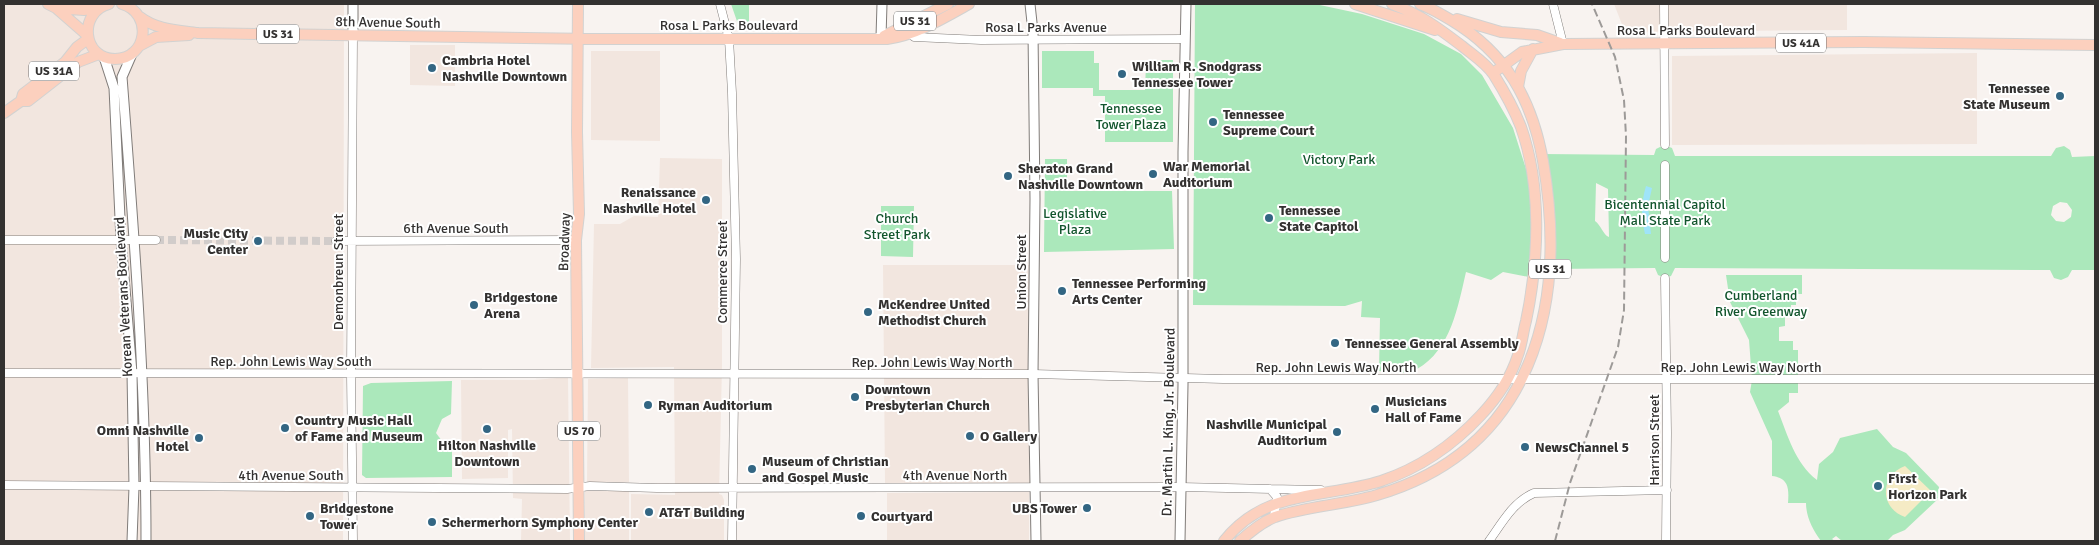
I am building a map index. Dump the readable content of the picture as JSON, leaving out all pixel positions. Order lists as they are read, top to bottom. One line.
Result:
{"streets":{"main road":["US 31","8th Avenue South","Rosa L Parks Boulevard","US 41A","US 31A","Broadway","Demonbreun Street","Union Street","Korean Veterans Boulevard","Dr. Martin L. King, Jr. Boulevard","US 70"],"street":["Rosa L Parks Avenue","6th Avenue South","Commerce Street","Rep. John Lewis Way South","Rep. John Lewis Way North","Harrison Street","4th Avenue South","4th Avenue North"]},"crossings":[["US 31","8th Avenue South"],["US 31","Rosa L Parks Boulevard"],["US 31","US 41A"],["US 31","Korean Veterans Boulevard"],["US 31","Rep. John Lewis Way North"],["US 31","4th Avenue North"],["8th Avenue South","Rosa L Parks Boulevard"],["8th Avenue South","Broadway"],["8th Avenue South","Demonbreun Street"],["Rosa L Parks Boulevard","Rosa L Parks Avenue"],["Rosa L Parks Boulevard","US 41A"],["Rosa L Parks Boulevard","Broadway"],["Rosa L Parks Boulevard","Commerce Street"],["Rosa L Parks Avenue","Union Street"],["Rosa L Parks Avenue","Dr. Martin L. King, Jr. Boulevard"],["US 31A","Korean Veterans Boulevard"],["6th Avenue South","Broadway"],["6th Avenue South","Demonbreun Street"],["Broadway","Rep. John Lewis Way South"],["Broadway","Rep. John Lewis Way North"],["Broadway","4th Avenue South"],["Broadway","4th Avenue North"],["Demonbreun Street","Rep. John Lewis Way South"],["Demonbreun Street","4th Avenue South"],["Commerce Street","Rep. John Lewis Way North"],["Commerce Street","4th Avenue North"],["Union Street","Rep. John Lewis Way North"],["Union Street","4th Avenue North"],["Korean Veterans Boulevard","Rep. John Lewis Way South"],["Korean Veterans Boulevard","4th Avenue South"],["Rep. John Lewis Way South","Rep. John Lewis Way North"],["Rep. John Lewis Way North","Dr. Martin L. King, Jr. Boulevard"],["Rep. John Lewis Way North","Harrison Street"],["Dr. Martin L. King, Jr. Boulevard","4th Avenue North"],["4th Avenue South","4th Avenue North"]],"parks":["Tennessee Tower Plaza","Victory Park","Bicentennial Capitol Mall State Park","Legislative Plaza","Church Street Park","Cumberland River Greenway"],"places":["Cambria Hotel Nashville Downtown","William R. Snodgrass Tennessee Tower","Tennessee State Museum","Tennessee Supreme Court","War Memorial Auditorium","Sheraton Grand Nashville Downtown","Renaissance Nashville Hotel","Tennessee State Capitol","Music City Center","Tennessee Performing Arts Center","Bridgestone Arena","McKendree United Methodist Church","Tennessee General Assembly","Downtown Presbyterian Church","Ryman Auditorium","Musicians Hall of Fame","Country Music Hall of Fame and Museum","Hilton Nashville Downtown","Nashville Municipal Auditorium","O Gallery","Omni Nashville Hotel","NewsChannel 5","Museum of Christian and Gospel Music","First Horizon Park","UBS Tower","AT&T Building","Bridgestone Tower","Courtyard","Schermerhorn Symphony Center"]}
